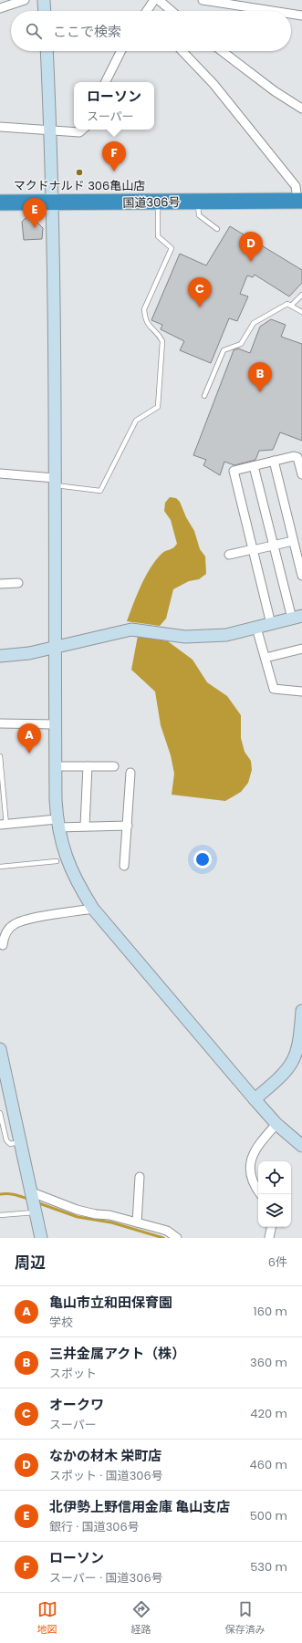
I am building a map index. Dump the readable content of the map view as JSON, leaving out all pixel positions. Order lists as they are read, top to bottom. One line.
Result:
{"streets":{"highway":["国道306号"]},"places":["マクドナルド 306亀山店"],"page":{"search":"ここで検索","popup":["ローソン","スーパー"],"pins":["F","E","D","C","B","A"],"heading":["周辺","6件"],"list":[{"mark":"A","name":"亀山市立和田保育園","note":"学校","value":"160 m"},{"mark":"B","name":"三井金属アクト（株）","note":"スポット","value":"360 m"},{"mark":"C","name":"オークワ","note":"スーパー","value":"420 m"},{"mark":"D","name":"なかの材木 栄町店","note":"スポット · 国道306号","value":"460 m"},{"mark":"E","name":"北伊勢上野信用金庫 亀山支店","note":"銀行 · 国道306号","value":"500 m"},{"mark":"F","name":"ローソン","note":"スーパー · 国道306号","value":"530 m"}],"nav":["地図","経路","保存済み"]}}
